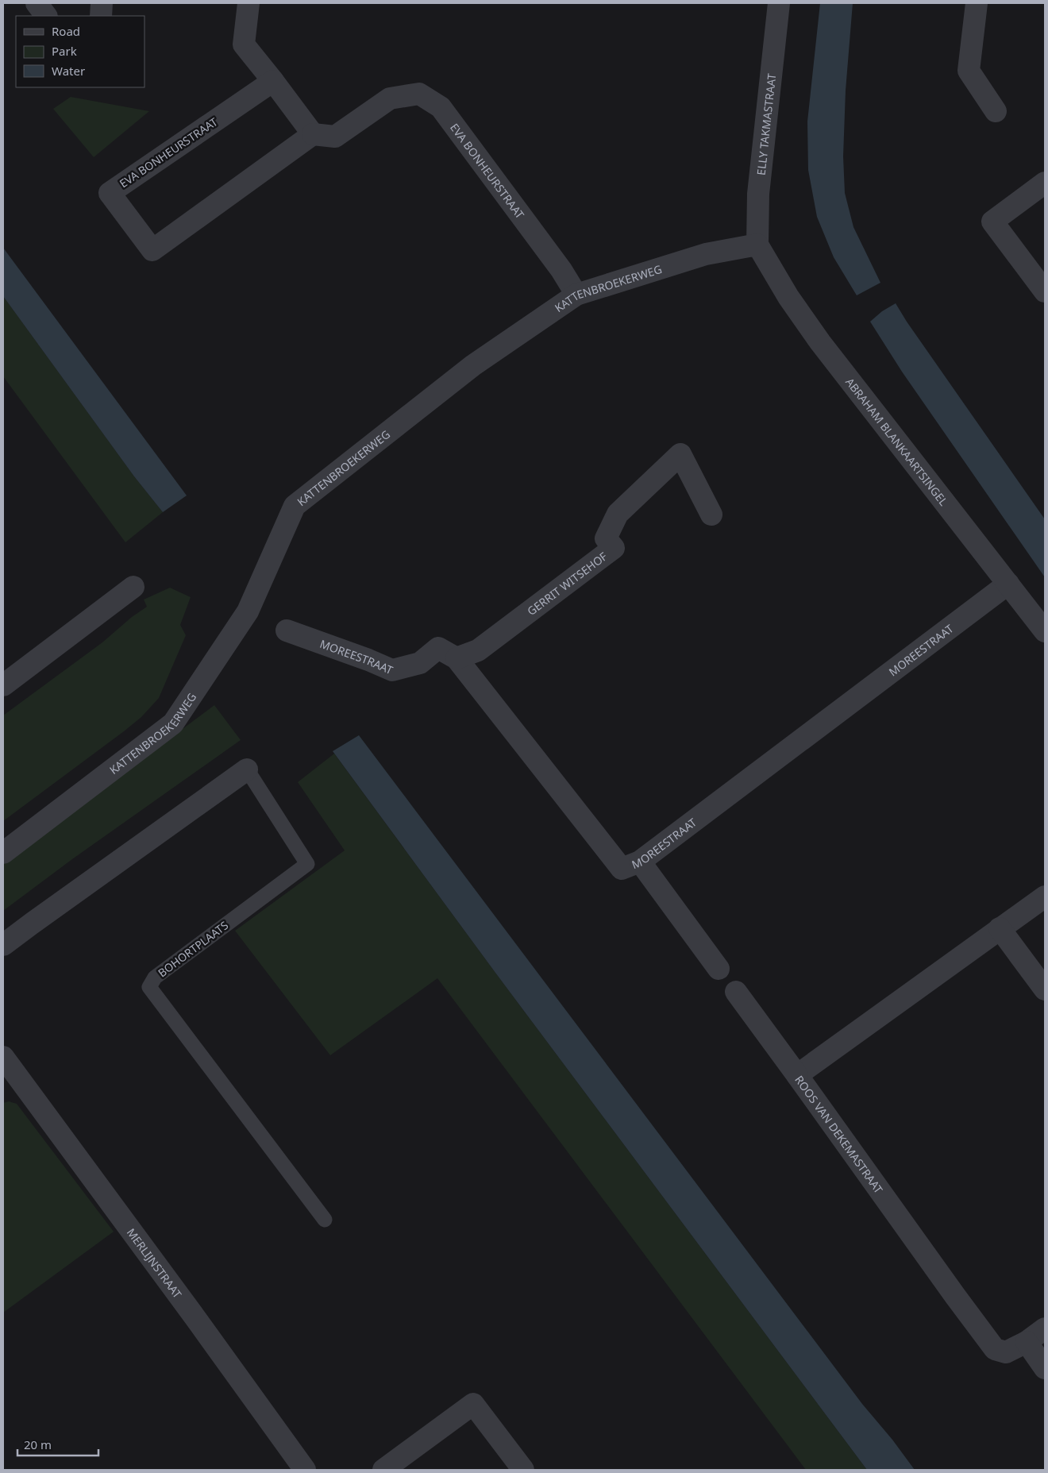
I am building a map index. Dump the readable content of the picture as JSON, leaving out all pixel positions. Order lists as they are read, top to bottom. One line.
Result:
{"streets":{"street":["ELLY TAKMASTRAAT","EVA BONHEURSTRAAT","KATTENBROEKERWEG","ABRAHAM BLANKAARTSINGEL","GERRIT WITSEHOF","MOREESTRAAT","ROOS VAN DEKEMASTRAAT","MERLIJNSTRAAT"],"lane":["BOHORTPLAATS"]},"crossings":[["ELLY TAKMASTRAAT","KATTENBROEKERWEG"],["ELLY TAKMASTRAAT","ABRAHAM BLANKAARTSINGEL"],["EVA BONHEURSTRAAT","KATTENBROEKERWEG"],["KATTENBROEKERWEG","ABRAHAM BLANKAARTSINGEL"],["ABRAHAM BLANKAARTSINGEL","MOREESTRAAT"],["GERRIT WITSEHOF","MOREESTRAAT"]],"legend":["Road","Park","Water"],"scale_bar":"20 m"}
